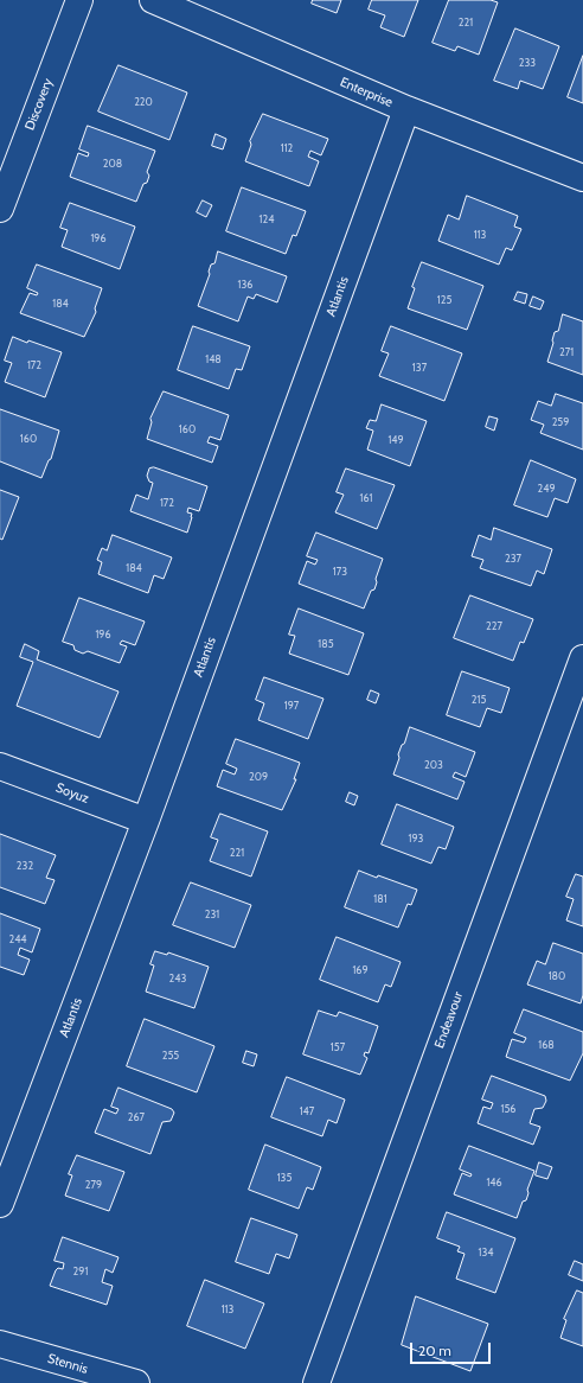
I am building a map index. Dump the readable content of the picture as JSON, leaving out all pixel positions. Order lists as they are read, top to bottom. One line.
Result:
{"streets":{"street":["Enterprise","Discovery","Atlantis","Soyuz","Endeavour","Stennis"]},"crossings":[["Enterprise","Atlantis"],["Atlantis","Soyuz"]],"house_numbers":["221","233","220","112","208","124","113","196","136","125","184","271","148","172","137","259","160","160","149","249","161","172","237","184","173","227","196","185","215","197","203","209","193","221","232","181","231","244","169","180","243","168","157","255","156","147","267","135","146","279","134","291","113"],"scale_bar":"20 m"}
